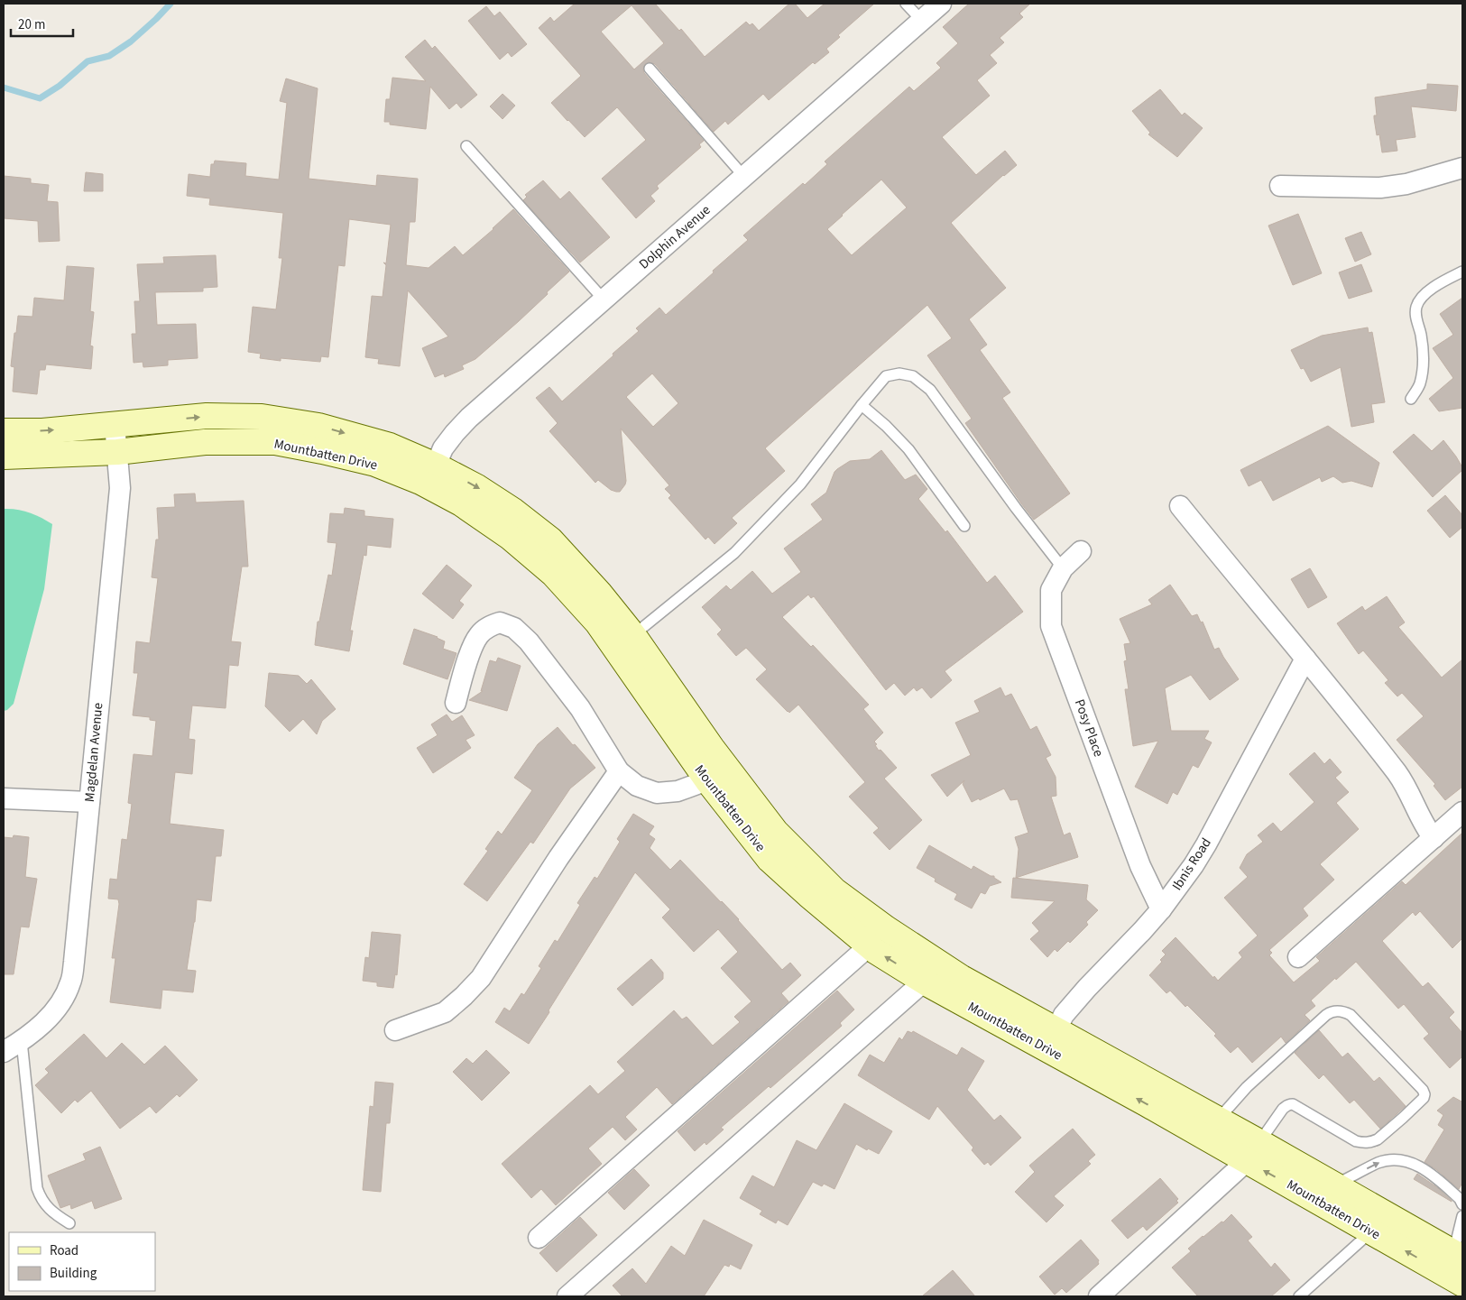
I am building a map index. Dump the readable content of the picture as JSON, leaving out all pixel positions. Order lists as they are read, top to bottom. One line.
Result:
{"streets":{"main road":["Mountbatten Drive"],"street":["Dolphin Avenue","Posy Place","Magdelan Avenue","Ibnis Road"]},"crossings":[["Dolphin Avenue","Mountbatten Drive"],["Mountbatten Drive","Magdelan Avenue"],["Mountbatten Drive","Ibnis Road"],["Posy Place","Ibnis Road"]],"legend":["Road","Building"],"scale_bar":"20 m"}
